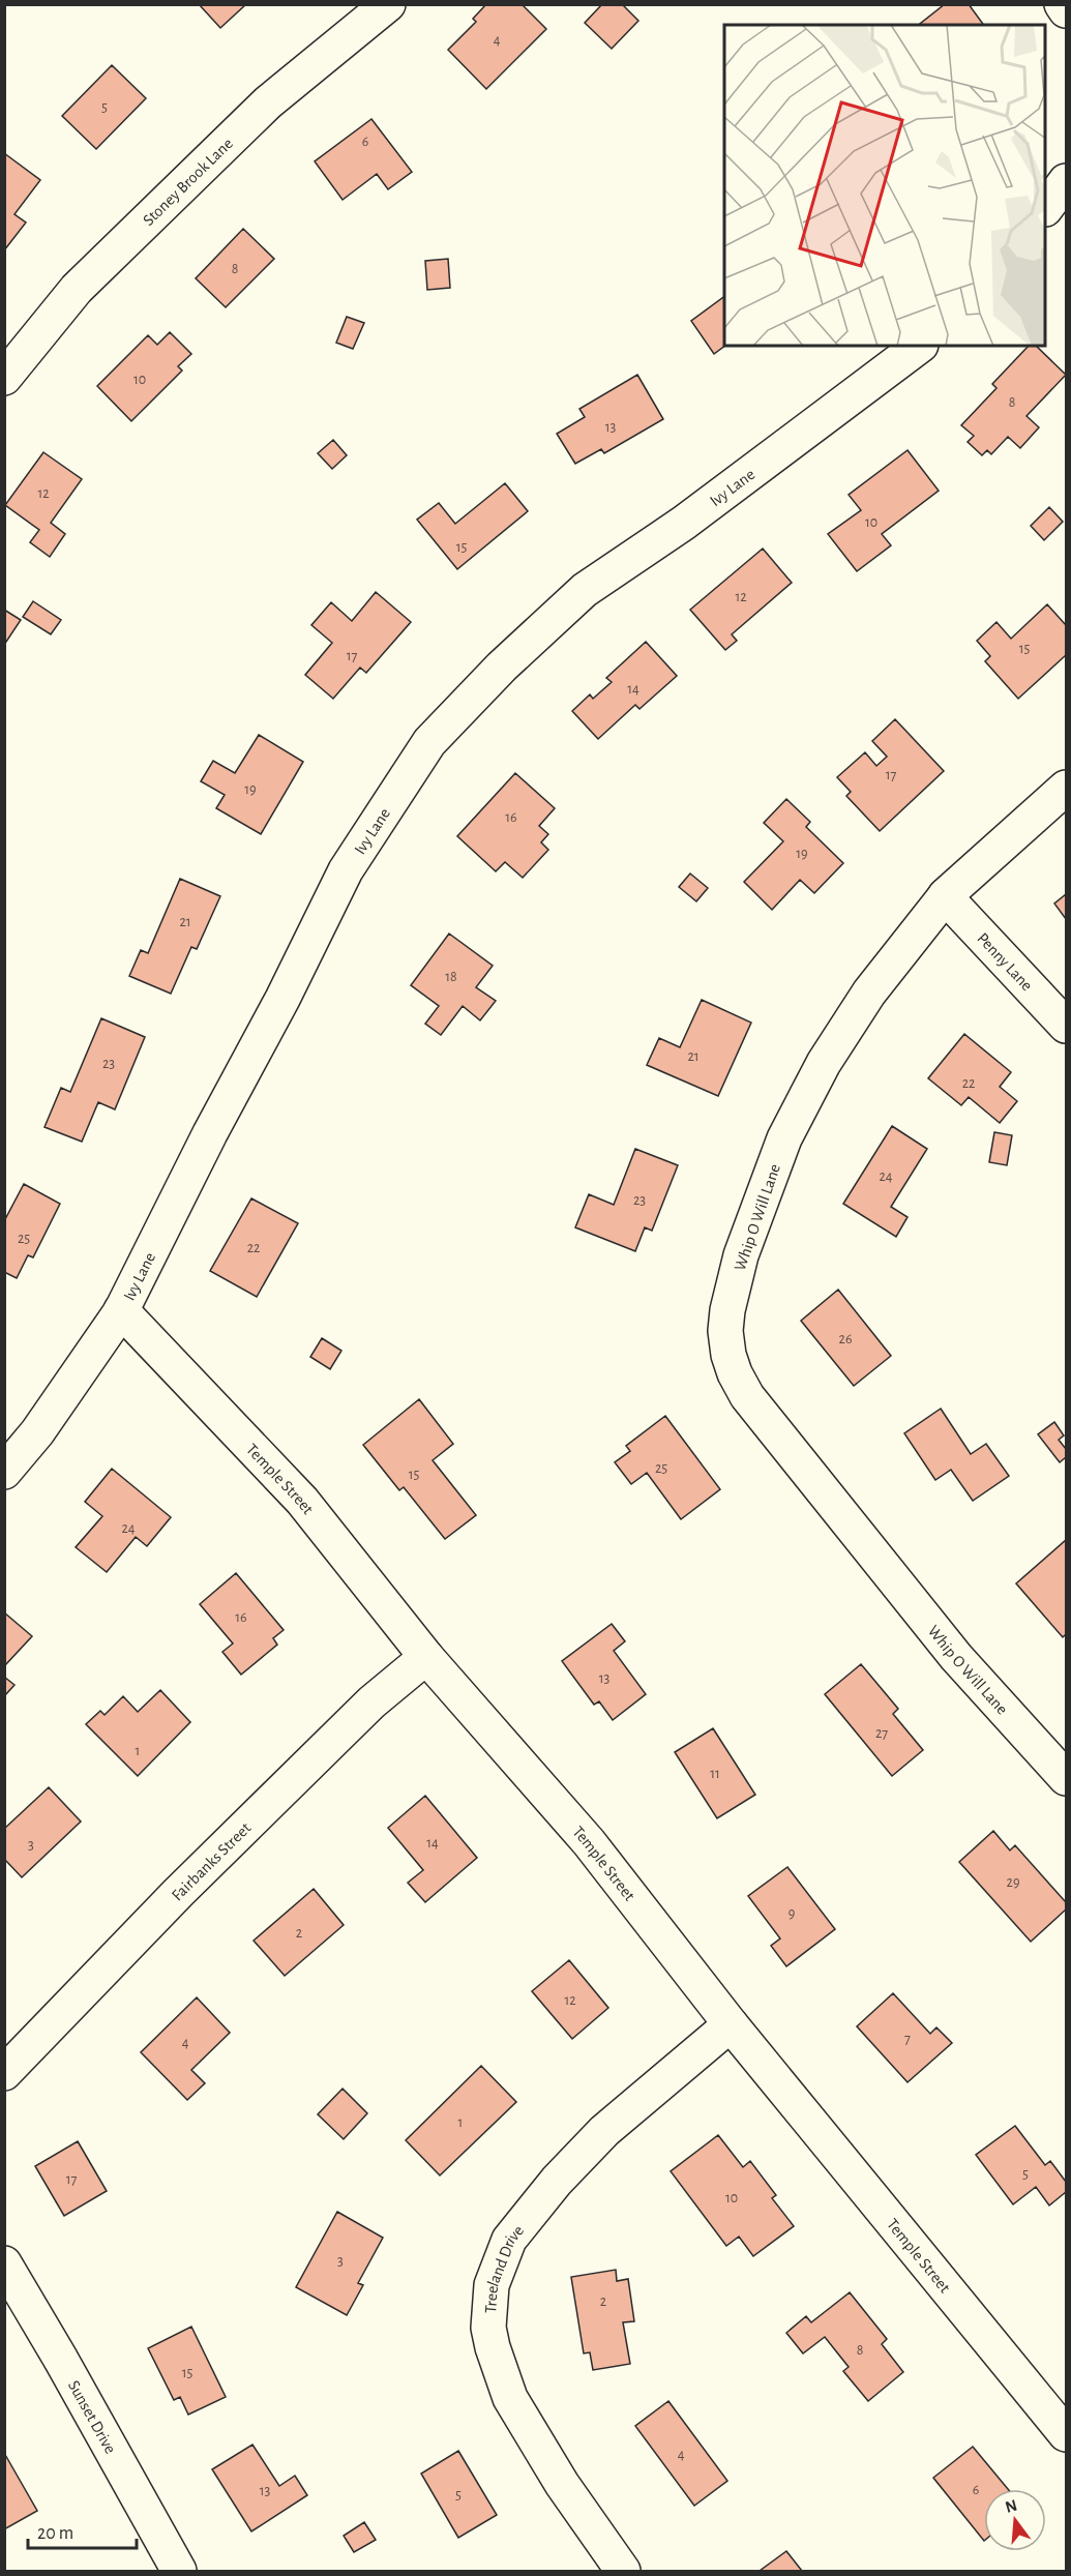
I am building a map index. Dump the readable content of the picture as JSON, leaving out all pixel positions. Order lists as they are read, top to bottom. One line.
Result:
{"streets":{"street":["Stoney Brook Lane","Ivy Lane","Penny Lane","Whip O Will Lane","Temple Street","Fairbanks Street","Treeland Drive","Sunset Drive"]},"crossings":[["Ivy Lane","Temple Street"],["Penny Lane","Whip O Will Lane"],["Temple Street","Fairbanks Street"],["Temple Street","Treeland Drive"]],"house_numbers":["4","5","6","8","10","8","13","12","10","15","12","15","17","14","17","19","16","19","21","18","21","23","22","24","23","25","22","26","25","15","24","16","13","27","1","11","14","3","29","9","2","12","7","4","1","5","17","10","3","2","8","15","4","6","13","5"],"scale_bar":"20 m","north":"top"}
